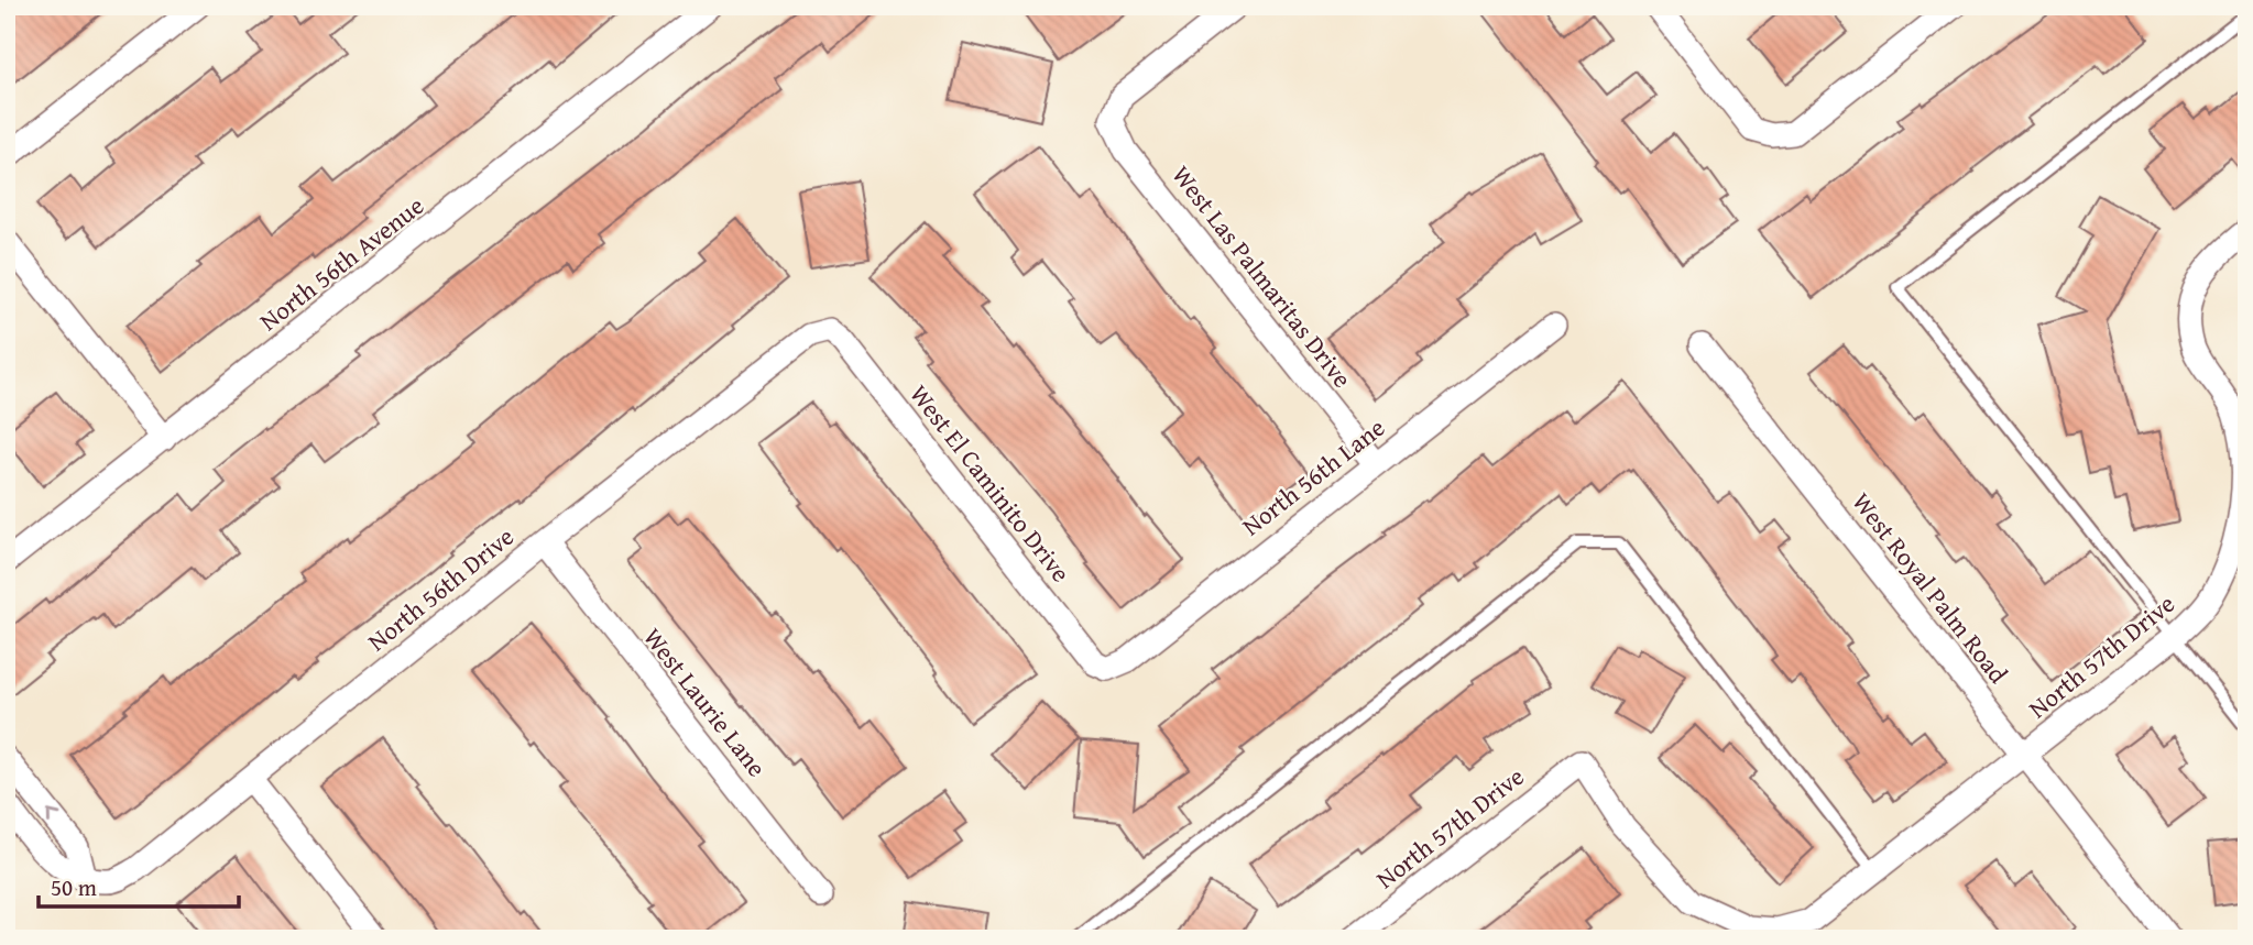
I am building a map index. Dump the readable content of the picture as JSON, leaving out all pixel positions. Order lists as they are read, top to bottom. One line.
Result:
{"streets":{"street":["North 56th Avenue","West Las Palmaritas Drive","North 56th Lane","West El Caminito Drive","West Royal Palm Road","North 56th Drive","North 57th Drive","West Laurie Lane"]},"crossings":[["West Las Palmaritas Drive","North 56th Lane"],["North 56th Lane","West El Caminito Drive"],["West El Caminito Drive","North 56th Drive"],["West Royal Palm Road","North 57th Drive"],["North 56th Drive","West Laurie Lane"]],"scale_bar":"50 m"}
